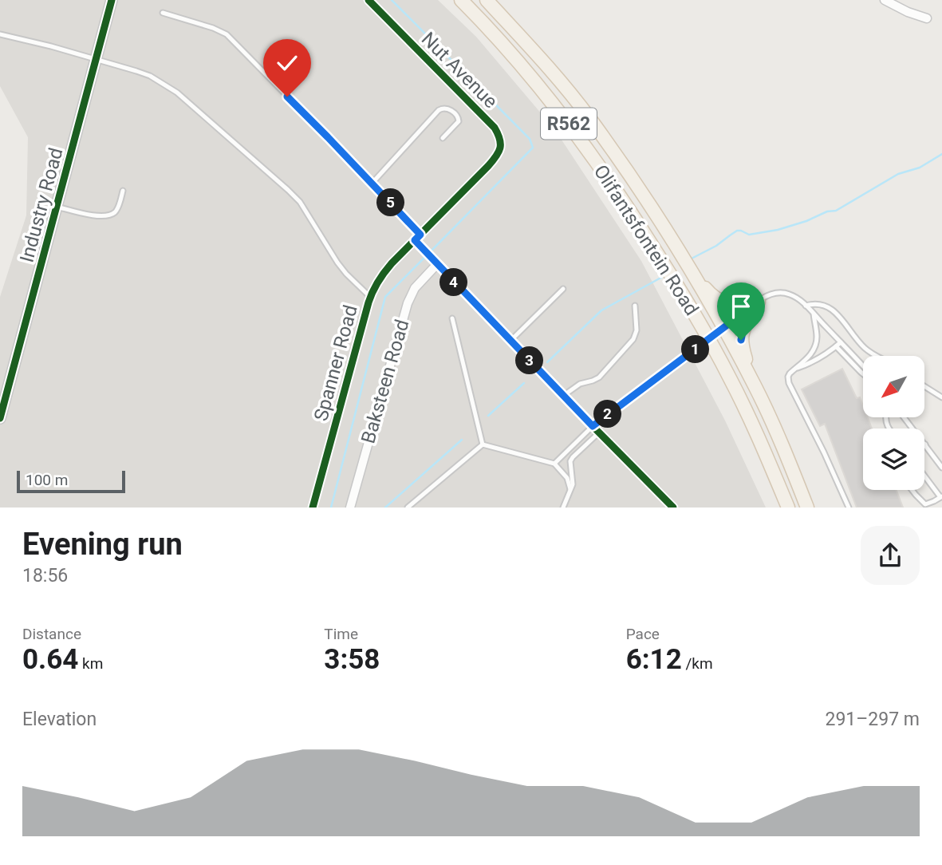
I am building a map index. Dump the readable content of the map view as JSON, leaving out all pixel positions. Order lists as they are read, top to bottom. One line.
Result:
{"streets":{"main road":["R562","Olifantsfontein Road"],"street":["Nut Avenue","Industry Road","Spanner Road","Baksteen Road"]},"crossings":[["Nut Avenue","Spanner Road"]],"scale_bar":"100 m","north":"bottom left","page":{"pins":["5","4","1","3","2"],"scale":"100 m","heading":["Evening run","18:56"],"stats":[["Distance","0.64 km"],["Time","3:58"],["Pace","6:12 /km"]],"chart":["Elevation","291–297 m"]}}
